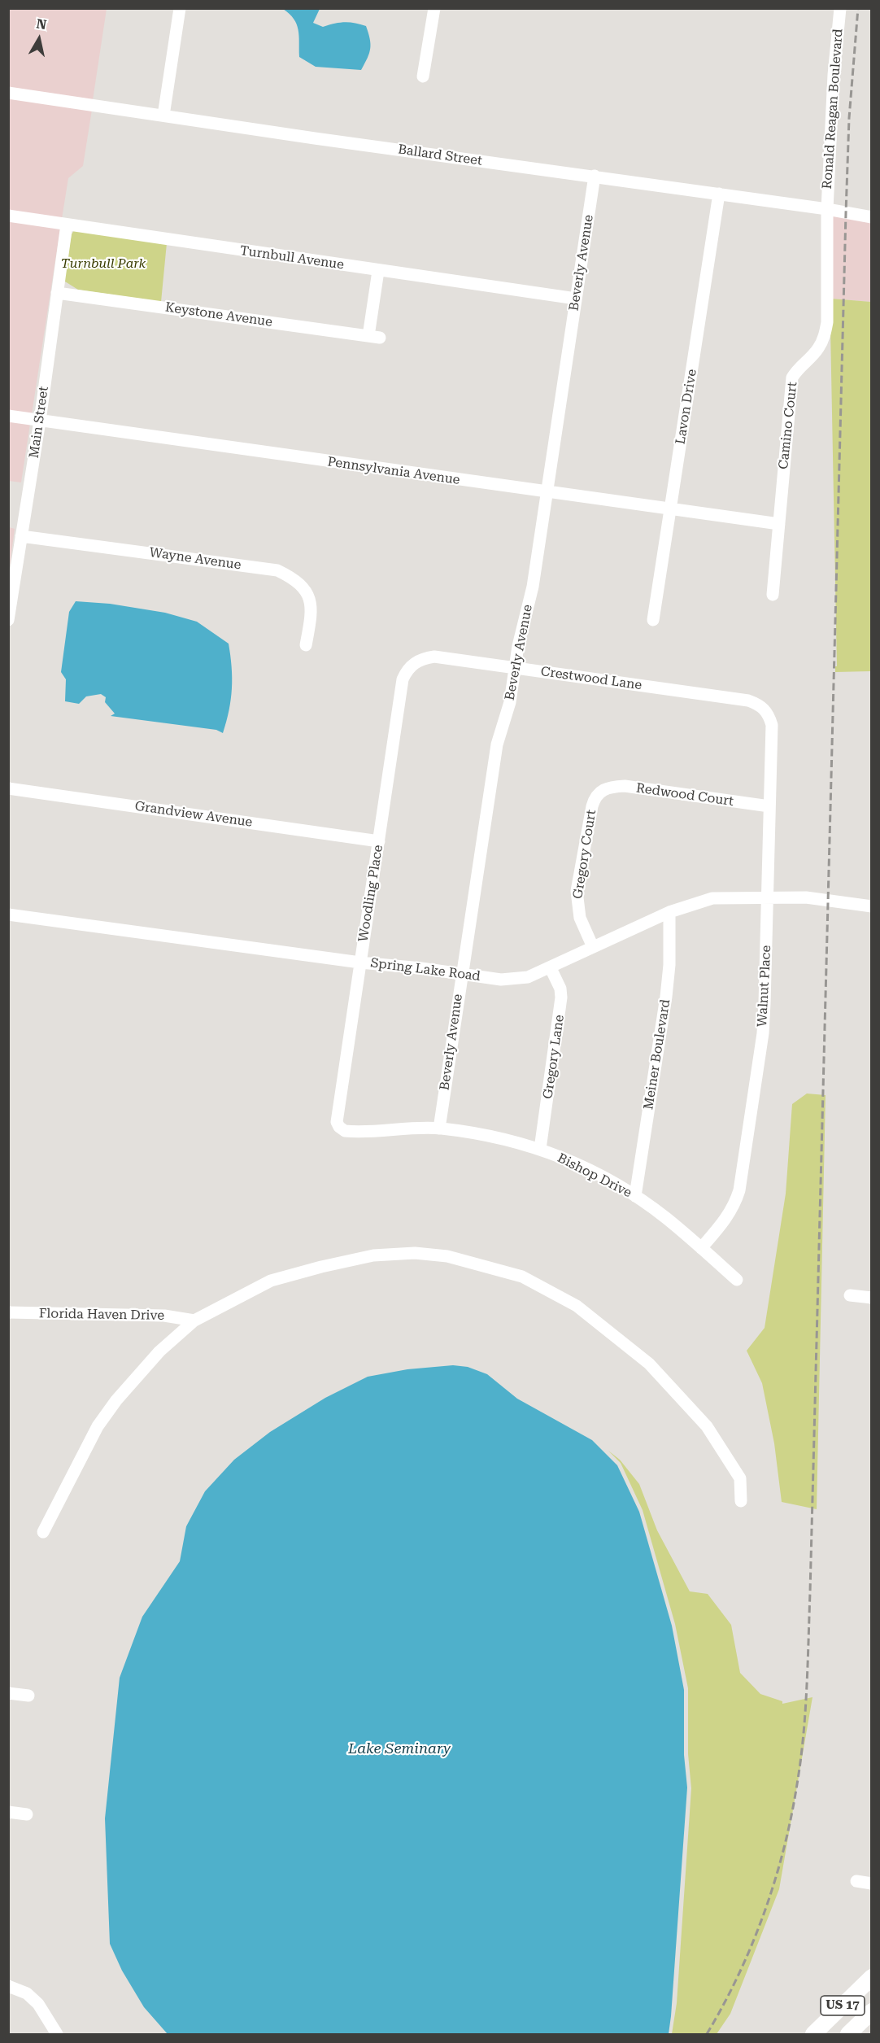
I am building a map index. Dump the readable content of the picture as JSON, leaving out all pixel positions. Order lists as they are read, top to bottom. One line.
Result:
{"streets":{"main road":["US 17"],"street":["Ronald Reagan Boulevard","Ballard Street","Turnbull Avenue","Beverly Avenue","Keystone Avenue","Lavon Drive","Main Street","Camino Court","Pennsylvania Avenue","Wayne Avenue","Crestwood Lane","Redwood Court","Grandview Avenue","Gregory Court","Woodling Place","Spring Lake Road","Walnut Place","Meiner Boulevard","Gregory Lane","Bishop Drive","Florida Haven Drive"]},"crossings":[["Ronald Reagan Boulevard","Ballard Street"],["Ronald Reagan Boulevard","Camino Court"],["Ballard Street","Beverly Avenue"],["Ballard Street","Lavon Drive"],["Ballard Street","Camino Court"],["Turnbull Avenue","Beverly Avenue"],["Turnbull Avenue","Keystone Avenue"],["Turnbull Avenue","Main Street"],["Beverly Avenue","Pennsylvania Avenue"],["Beverly Avenue","Crestwood Lane"],["Beverly Avenue","Spring Lake Road"],["Beverly Avenue","Bishop Drive"],["Keystone Avenue","Main Street"],["Lavon Drive","Pennsylvania Avenue"],["Main Street","Pennsylvania Avenue"],["Main Street","Wayne Avenue"],["Camino Court","Pennsylvania Avenue"],["Crestwood Lane","Woodling Place"],["Crestwood Lane","Walnut Place"],["Redwood Court","Gregory Court"],["Redwood Court","Walnut Place"],["Grandview Avenue","Woodling Place"],["Gregory Court","Spring Lake Road"],["Woodling Place","Spring Lake Road"],["Woodling Place","Bishop Drive"],["Spring Lake Road","Walnut Place"],["Spring Lake Road","Meiner Boulevard"],["Spring Lake Road","Gregory Lane"],["Walnut Place","Bishop Drive"],["Meiner Boulevard","Bishop Drive"],["Gregory Lane","Bishop Drive"]],"water":["Lake Seminary"],"parks":["Turnbull Park"],"north":"top"}
